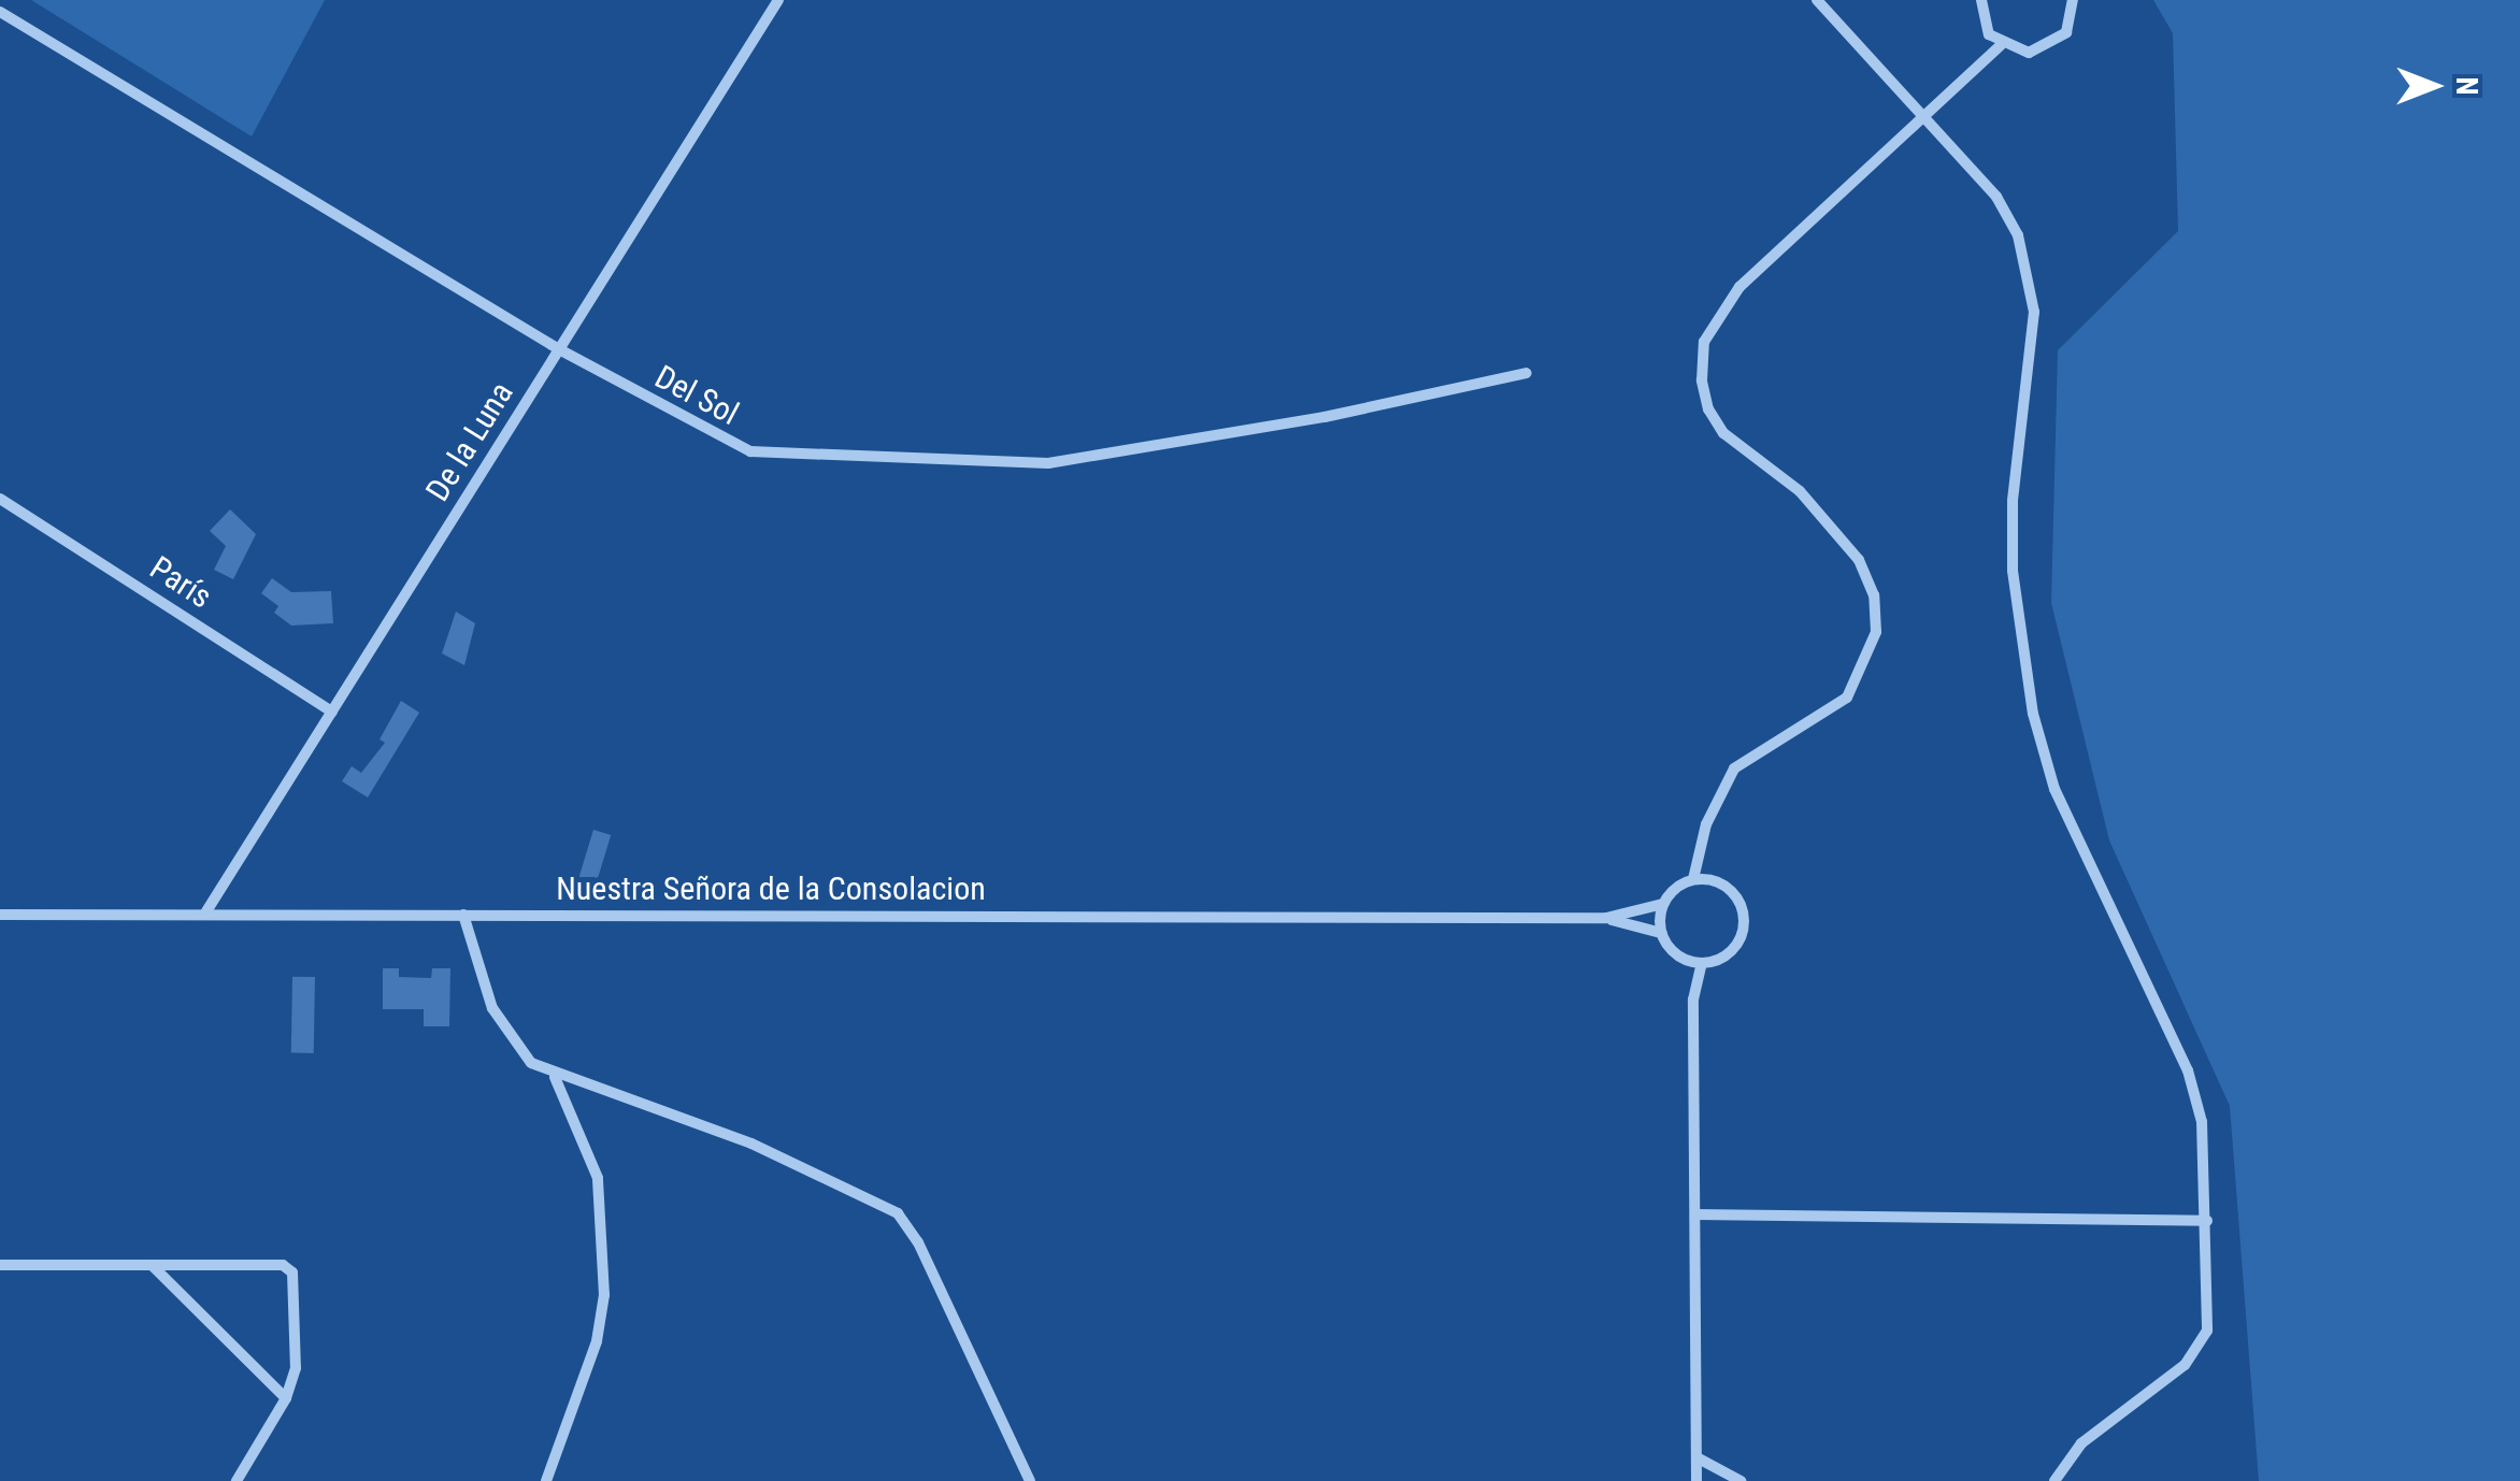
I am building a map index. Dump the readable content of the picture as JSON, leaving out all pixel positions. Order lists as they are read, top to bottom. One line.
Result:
{"streets":{"street":["Del Sol","De la Luna","París","Nuestra Señora de la Consolacion"]},"crossings":[["Del Sol","De la Luna"],["De la Luna","París"],["De la Luna","Nuestra Señora de la Consolacion"]],"north":"right"}
